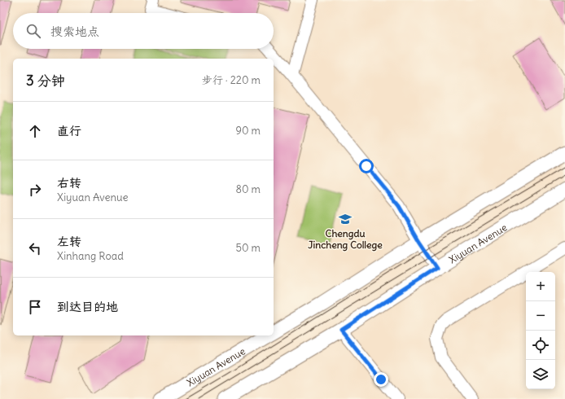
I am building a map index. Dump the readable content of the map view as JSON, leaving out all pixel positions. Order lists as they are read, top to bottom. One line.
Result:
{"streets":{"main road":["Xiyuan Avenue"]},"places":{"school or university":["Chengdu Jincheng College"]},"page":{"search":"搜索地点","heading":["3 分钟","步行 · 220 m"],"list":[["直行","90 m"],["右转","Xiyuan Avenue","80 m"],["左转","Xinhang Road","50 m"],"到达目的地"],"map_buttons":["+","−"]}}
